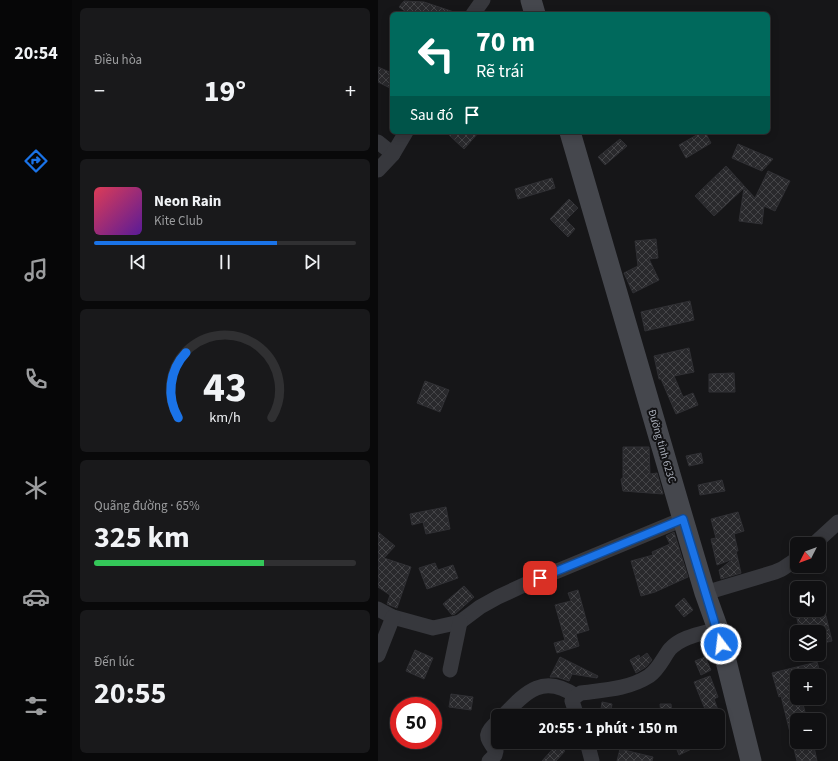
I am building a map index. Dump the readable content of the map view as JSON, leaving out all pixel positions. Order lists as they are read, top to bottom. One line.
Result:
{"streets":{"main road":["Đường tỉnh 623C"]},"north":"bottom left","page":{"tabs":"20:54","tile":["Điều hòa",["Quãng đường · 65%","325 km"],["Đến lúc","20:55"]],"turn":["70 m","Rẽ trái"],"heat":["−","19°","+"],"then":"Sau đó","song":["Neon Rain","Kite Club"],"map_buttons":["+","−"],"limit":"50","trip":"20:55 · 1 phút · 150 m","gauge":["43","km/h"]}}
